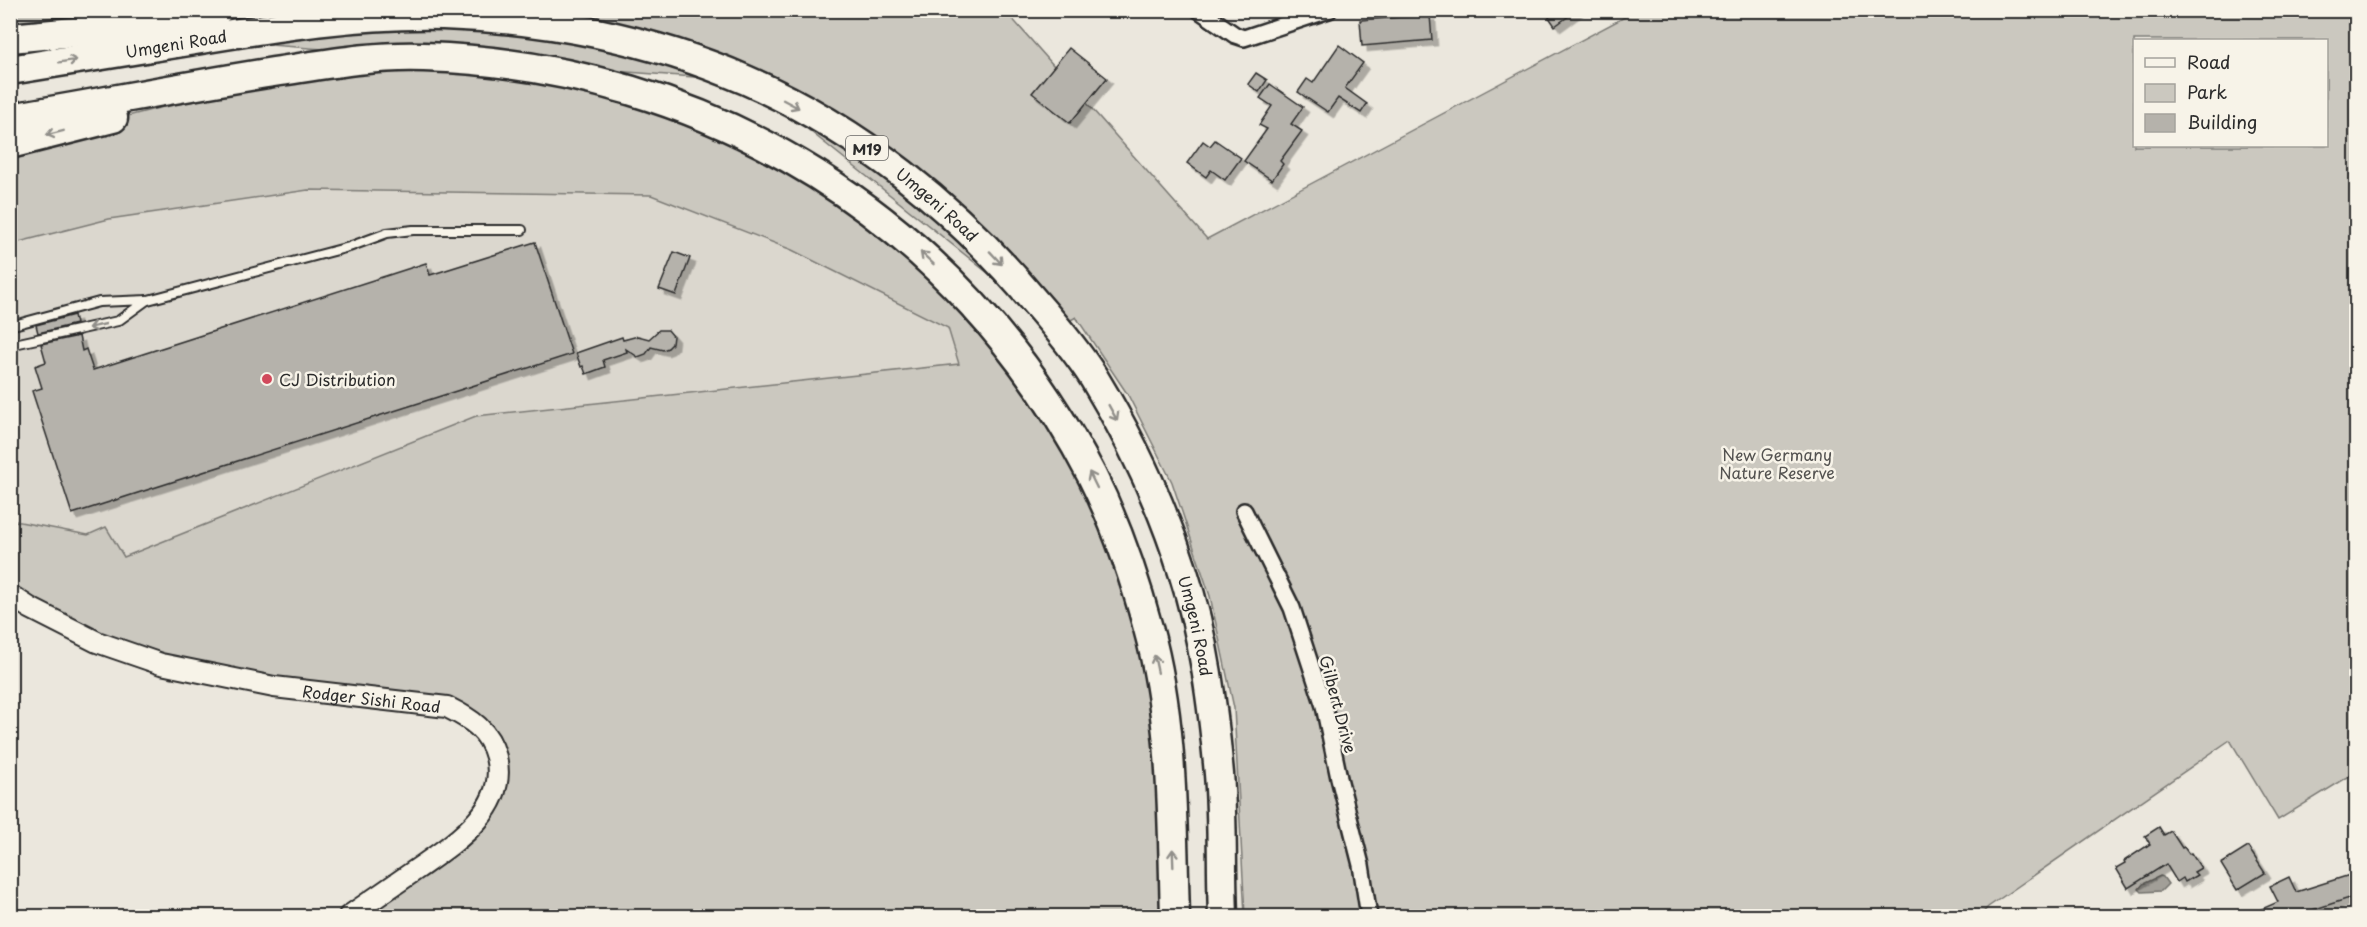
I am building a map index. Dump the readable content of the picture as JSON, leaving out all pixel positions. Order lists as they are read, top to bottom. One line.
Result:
{"streets":{"highway":["Umgeni Road","M19"],"street":["Rodger Sishi Road","Gilbert Drive"]},"one_way":["Umgeni Road"],"parks":["New Germany Nature Reserve"],"places":["CJ Distribution"],"legend":["Road","Park","Building"]}
